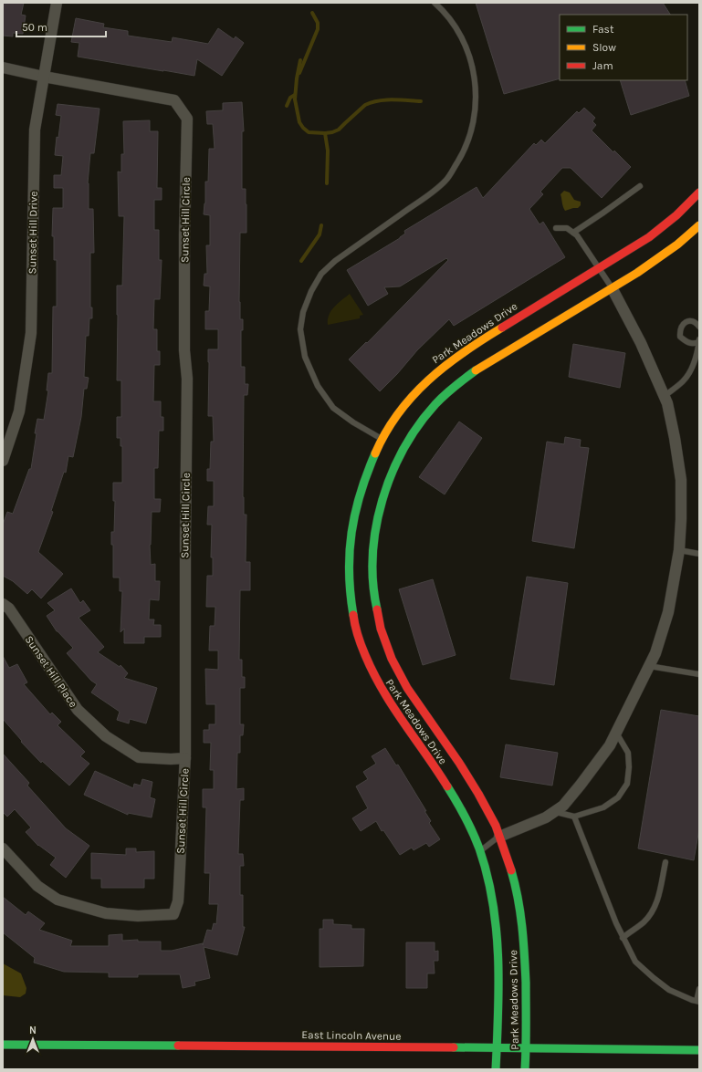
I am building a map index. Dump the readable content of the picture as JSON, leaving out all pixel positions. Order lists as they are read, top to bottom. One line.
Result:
{"streets":{"main road":["Park Meadows Drive","East Lincoln Avenue"],"street":["Sunset Hill Circle","Sunset Hill Drive","Sunset Hill Place"]},"crossings":[["Sunset Hill Circle","Sunset Hill Drive"],["Sunset Hill Circle","Sunset Hill Place"],["Park Meadows Drive","East Lincoln Avenue"]],"legend":["Fast","Slow","Jam"],"scale_bar":"50 m","north":"top"}
